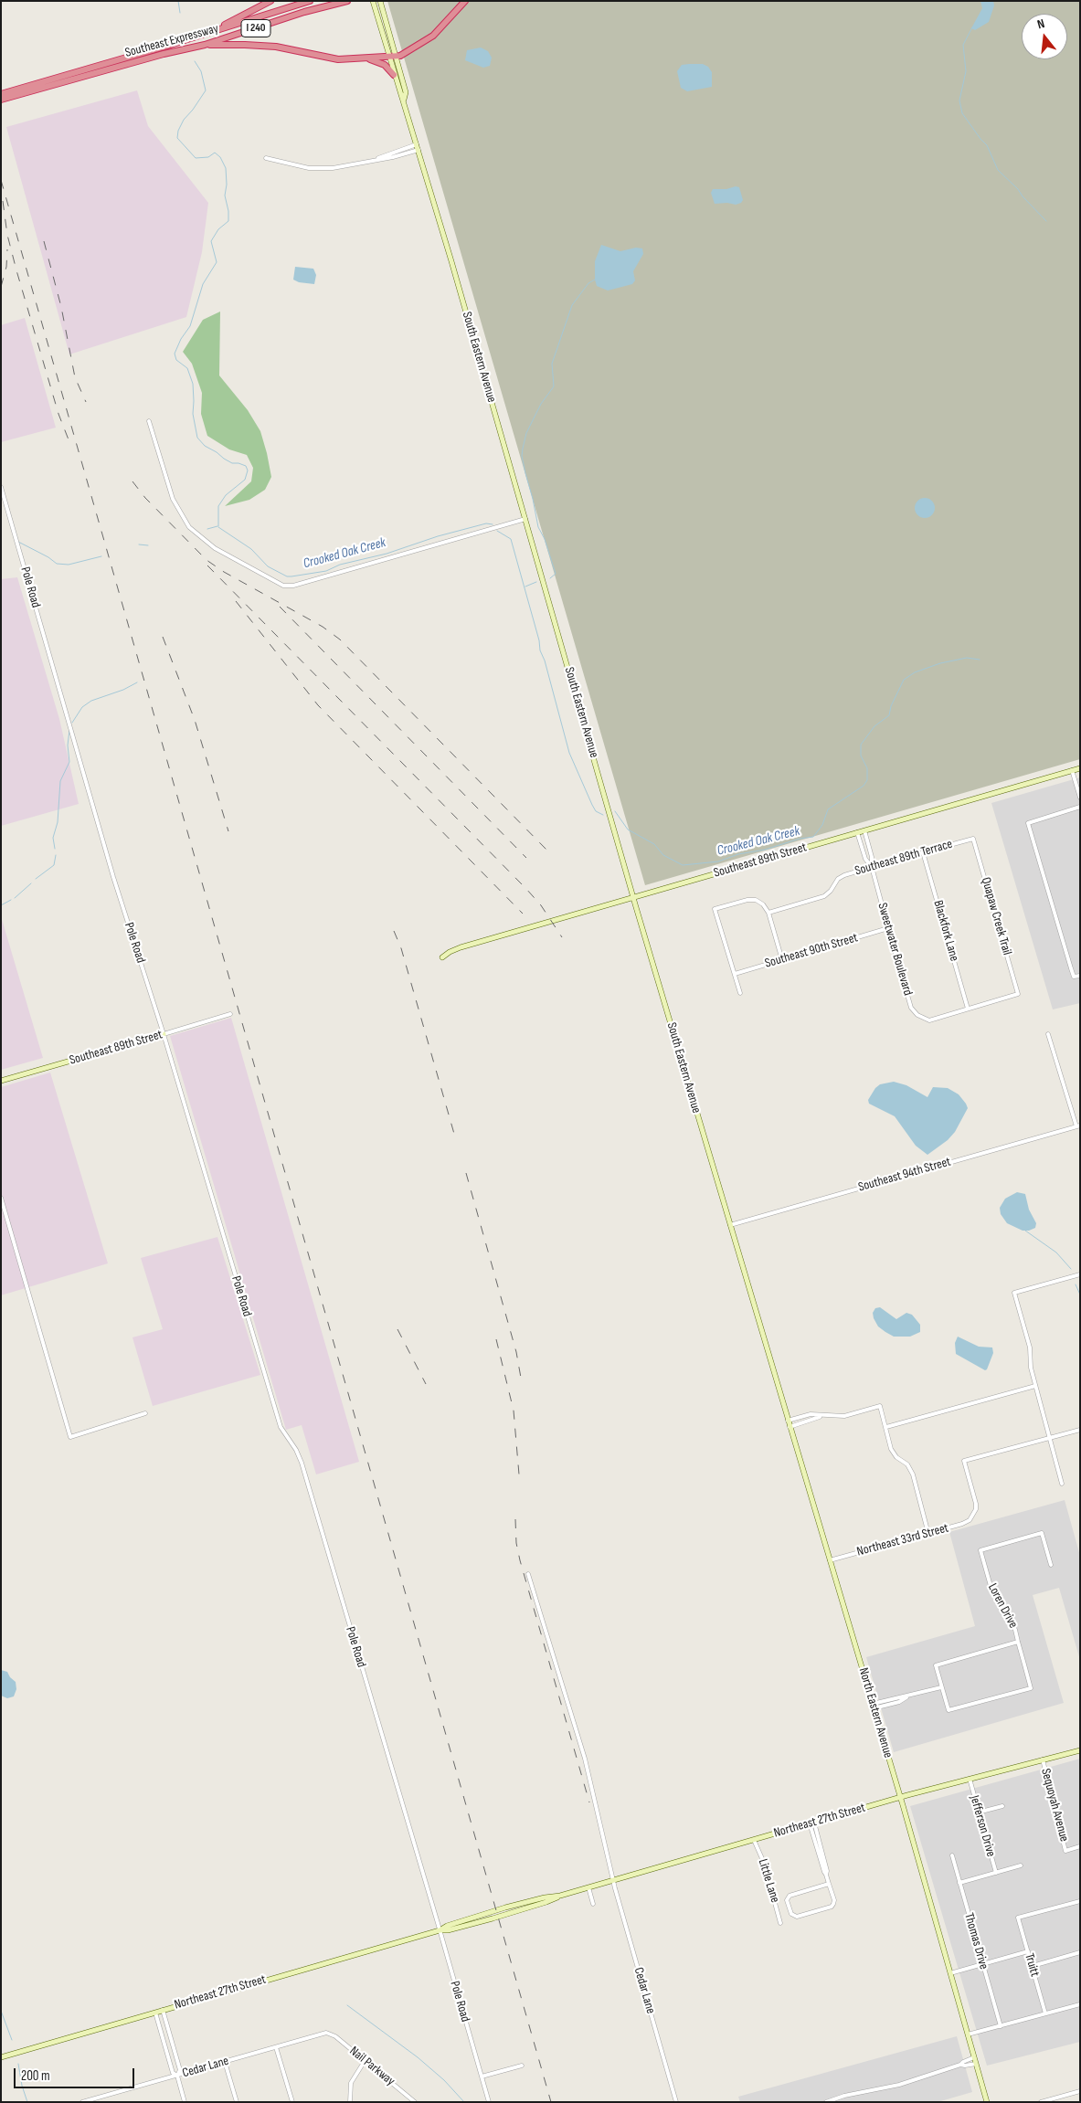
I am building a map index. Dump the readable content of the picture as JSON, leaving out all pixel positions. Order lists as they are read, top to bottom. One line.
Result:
{"streets":{"highway":["I 240","Southeast Expressway"],"main road":["South Eastern Avenue","Southeast 89th Street","North Eastern Avenue","Northeast 27th Street"],"street":["Pole Road","Southeast 89th Terrace","Quapaw Creek Trail","Blackfork Lane","Sweetwater Boulevard","Southeast 90th Street","Southeast 94th Street","Northeast 33rd Street","Loren Drive","Sequoyah Avenue","Jefferson Drive","Little Lane","Thomas Drive","Truitt","Cedar Lane","Nail Parkway"]},"crossings":[["South Eastern Avenue","Southeast 89th Street"],["South Eastern Avenue","Southeast 94th Street"],["South Eastern Avenue","North Eastern Avenue"],["Pole Road","Southeast 89th Street"],["Pole Road","Northeast 27th Street"],["Southeast 89th Terrace","Quapaw Creek Trail"],["Southeast 89th Terrace","Blackfork Lane"],["Southeast 89th Terrace","Sweetwater Boulevard"],["Southeast 89th Street","Sweetwater Boulevard"],["Quapaw Creek Trail","Blackfork Lane"],["Quapaw Creek Trail","Sweetwater Boulevard"],["Blackfork Lane","Sweetwater Boulevard"],["Sweetwater Boulevard","Southeast 90th Street"],["Northeast 33rd Street","North Eastern Avenue"],["North Eastern Avenue","Northeast 27th Street"],["Sequoyah Avenue","Northeast 27th Street"],["Northeast 27th Street","Jefferson Drive"],["Northeast 27th Street","Little Lane"],["Northeast 27th Street","Cedar Lane"],["Cedar Lane","Nail Parkway"]],"water":["Crooked Oak Creek"],"scale_bar":"200 m","north":"top"}
